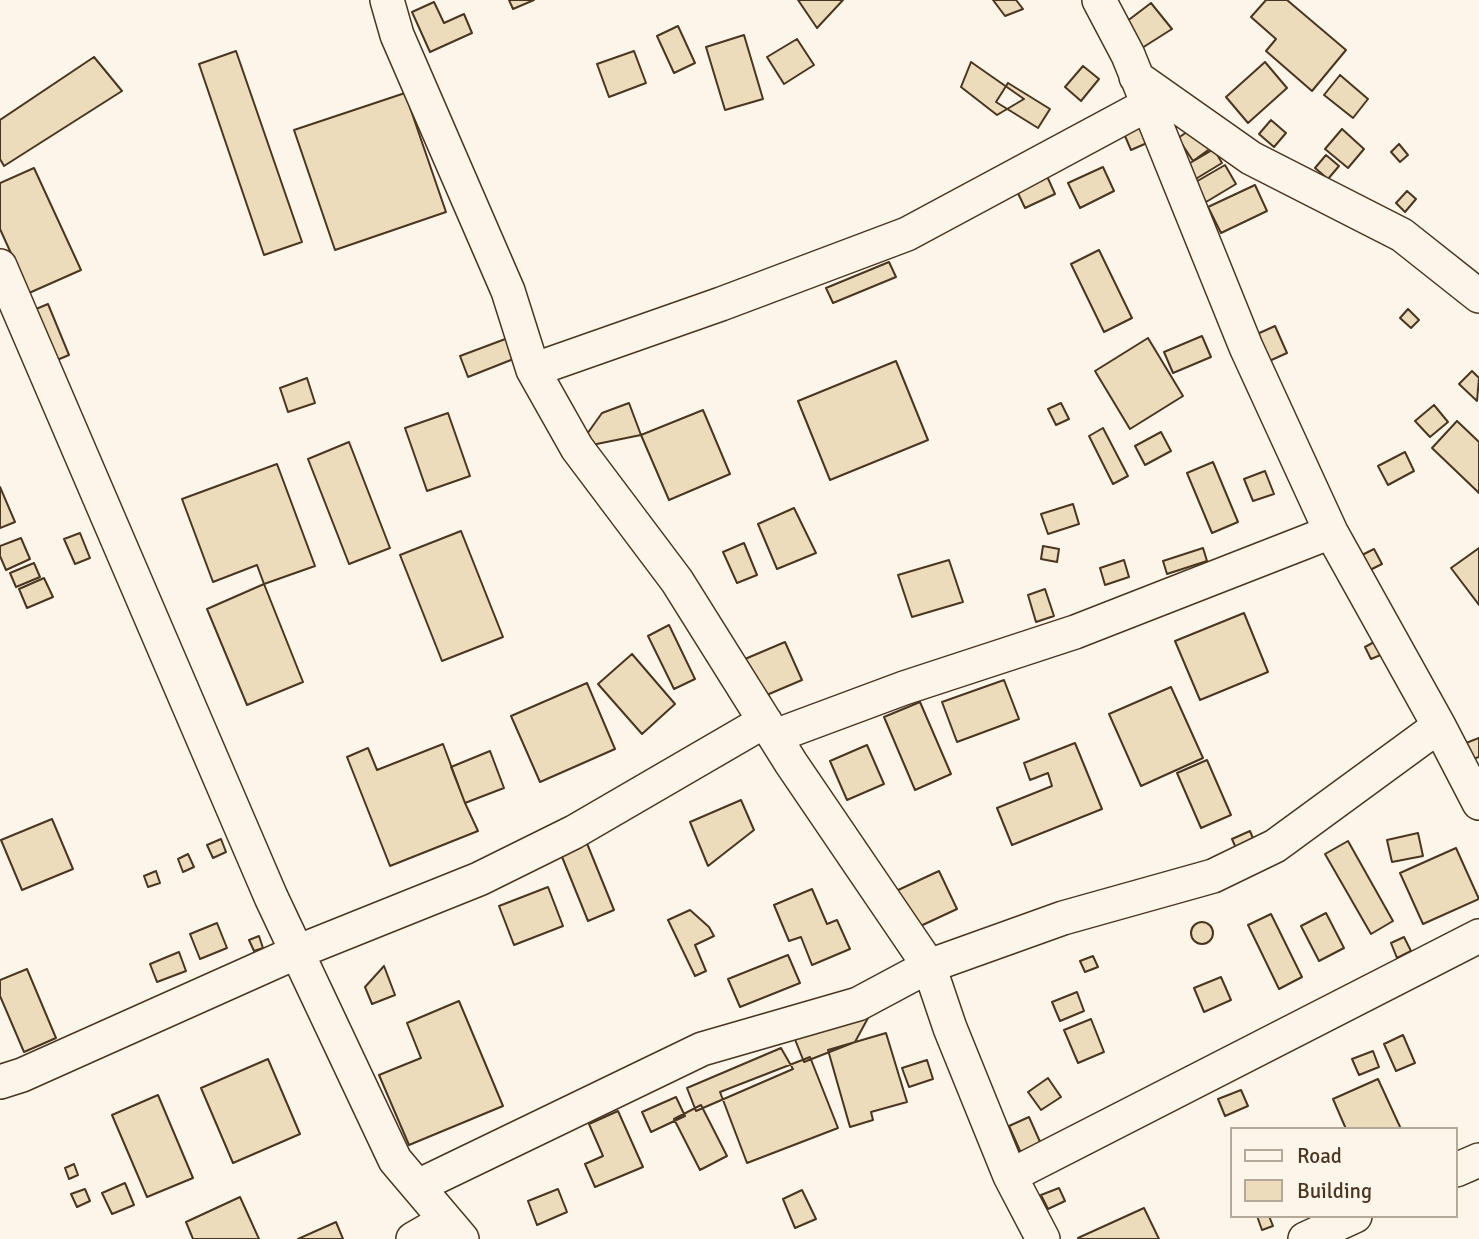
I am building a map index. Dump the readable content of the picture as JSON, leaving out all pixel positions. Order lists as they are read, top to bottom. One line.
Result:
{"legend":["Road","Building"]}
